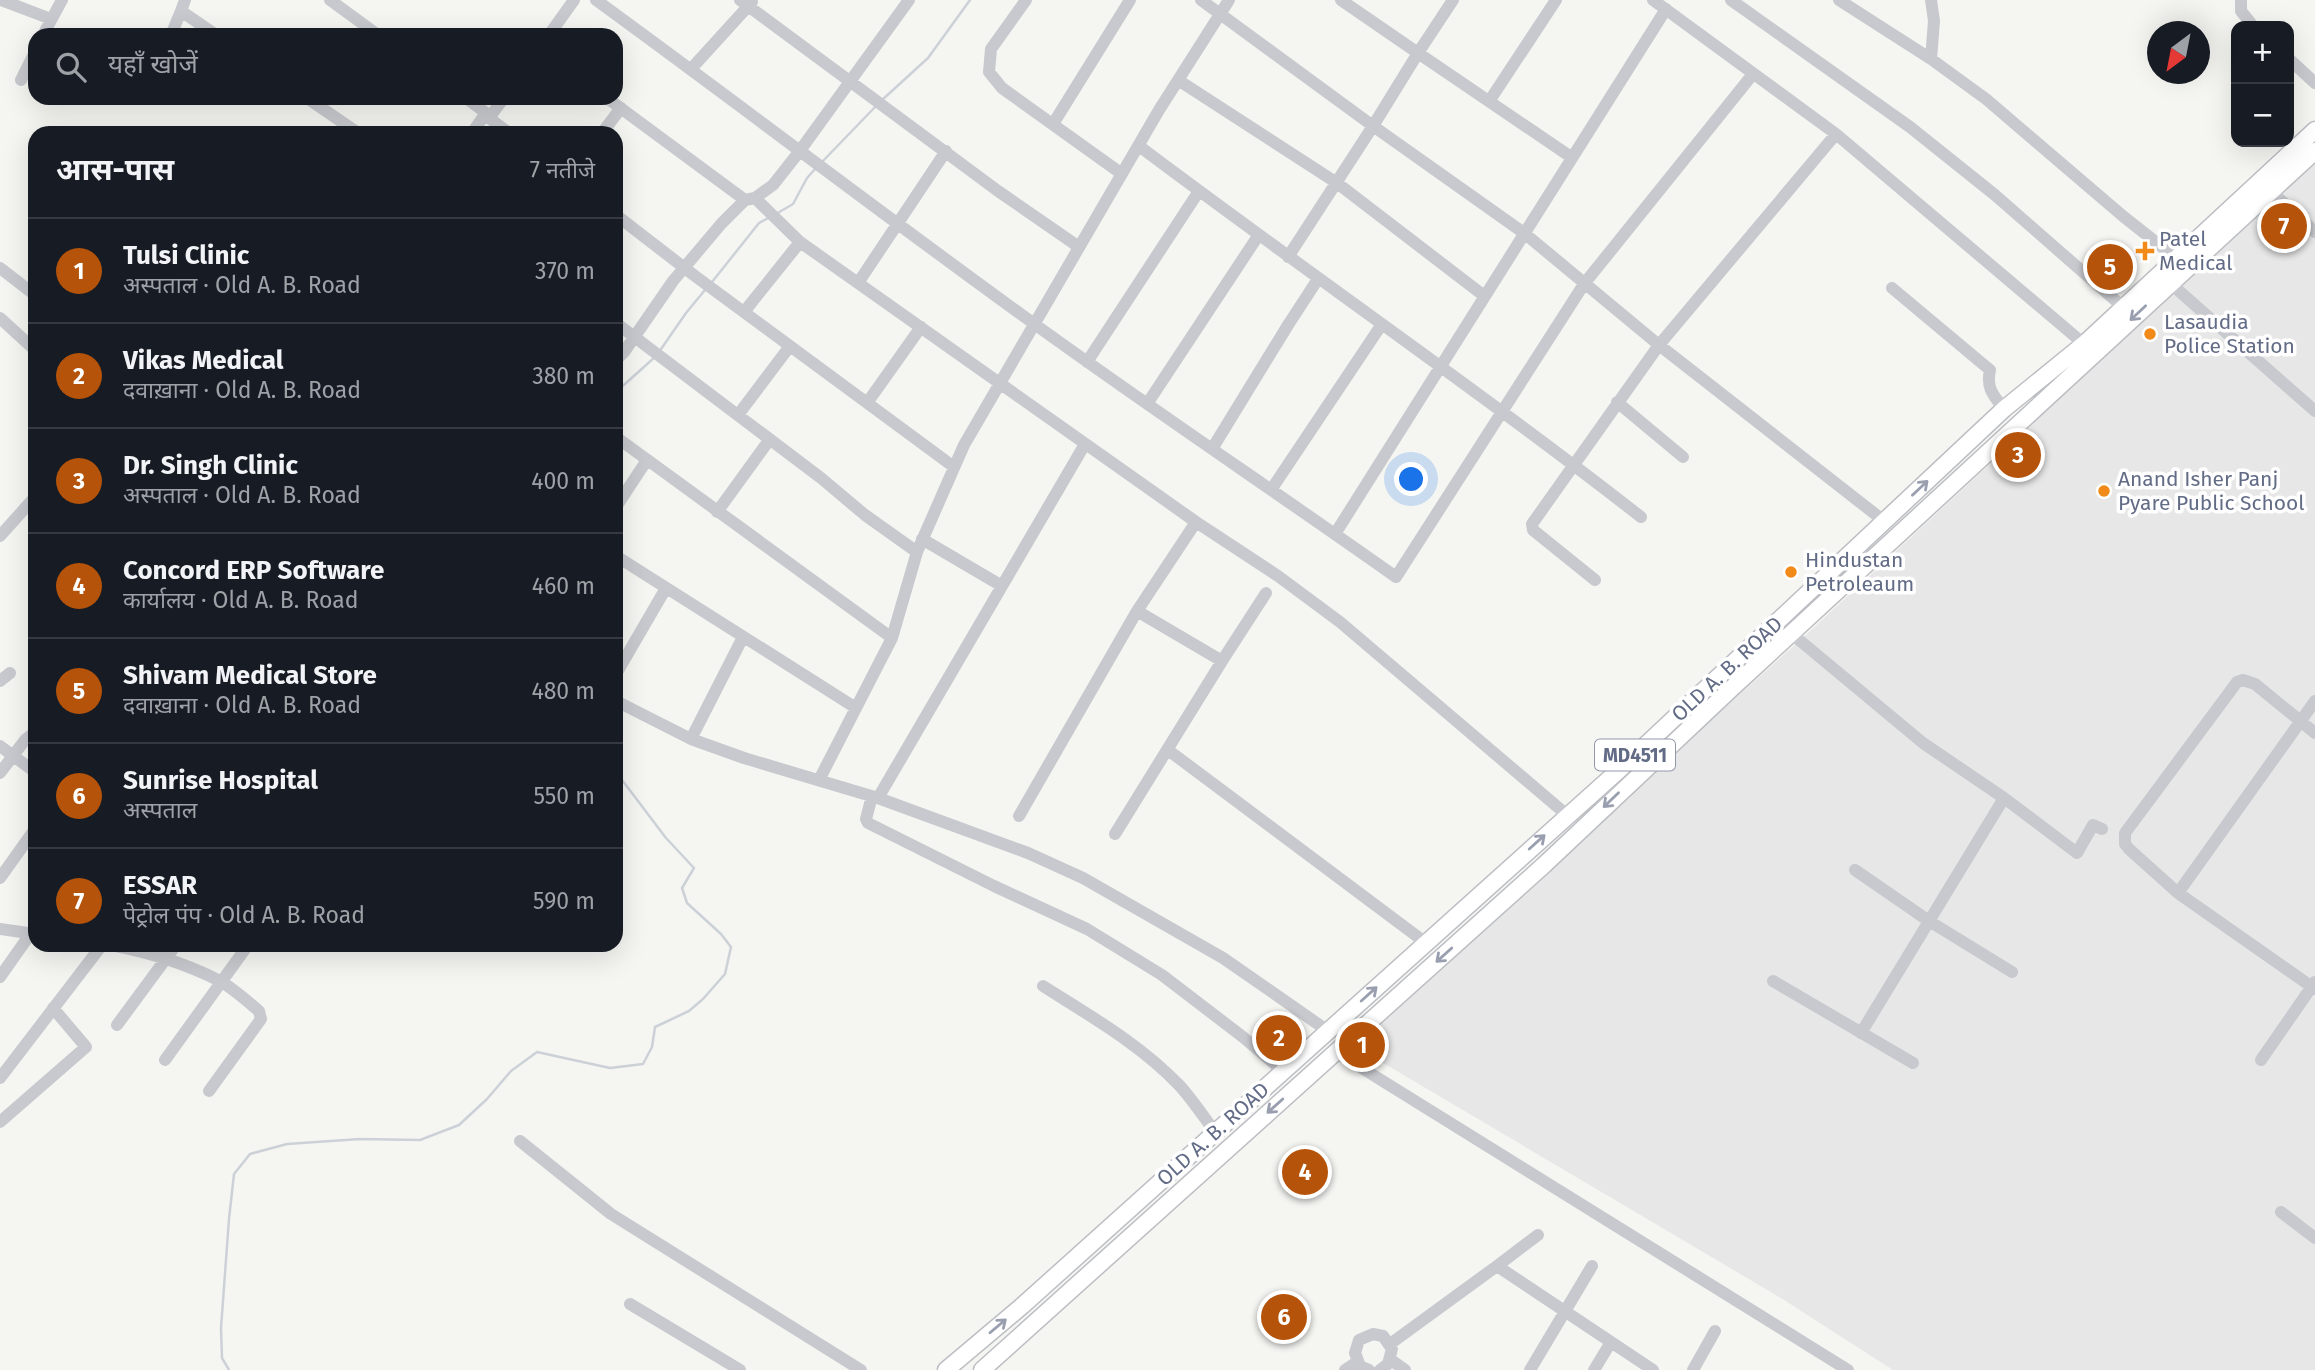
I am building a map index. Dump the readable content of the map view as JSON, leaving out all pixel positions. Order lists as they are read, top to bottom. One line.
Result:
{"streets":{"main road":["OLD A. B. ROAD","MD4511"]},"places":{"health":["Patel Medical"],"other":["Lasaudia Police Station","Anand Isher Panj Pyare Public School","Hindustan Petroleaum"]},"north":"bottom left","page":{"map_buttons":["+","−"],"search":"यहाँ खोजें","heading":["आस-पास","7 नतीजे"],"pins":["7","5","3","2","1","4","6"],"list":[{"mark":"1","name":"Tulsi Clinic","note":"अस्पताल · Old A. B. Road","value":"370 m"},{"mark":"2","name":"Vikas Medical","note":"दवाख़ाना · Old A. B. Road","value":"380 m"},{"mark":"3","name":"Dr. Singh Clinic","note":"अस्पताल · Old A. B. Road","value":"400 m"},{"mark":"4","name":"Concord ERP Software","note":"कार्यालय · Old A. B. Road","value":"460 m"},{"mark":"5","name":"Shivam Medical Store","note":"दवाख़ाना · Old A. B. Road","value":"480 m"},{"mark":"6","name":"Sunrise Hospital","note":"अस्पताल","value":"550 m"},{"mark":"7","name":"ESSAR","note":"पेट्रोल पंप · Old A. B. Road","value":"590 m"}]}}
